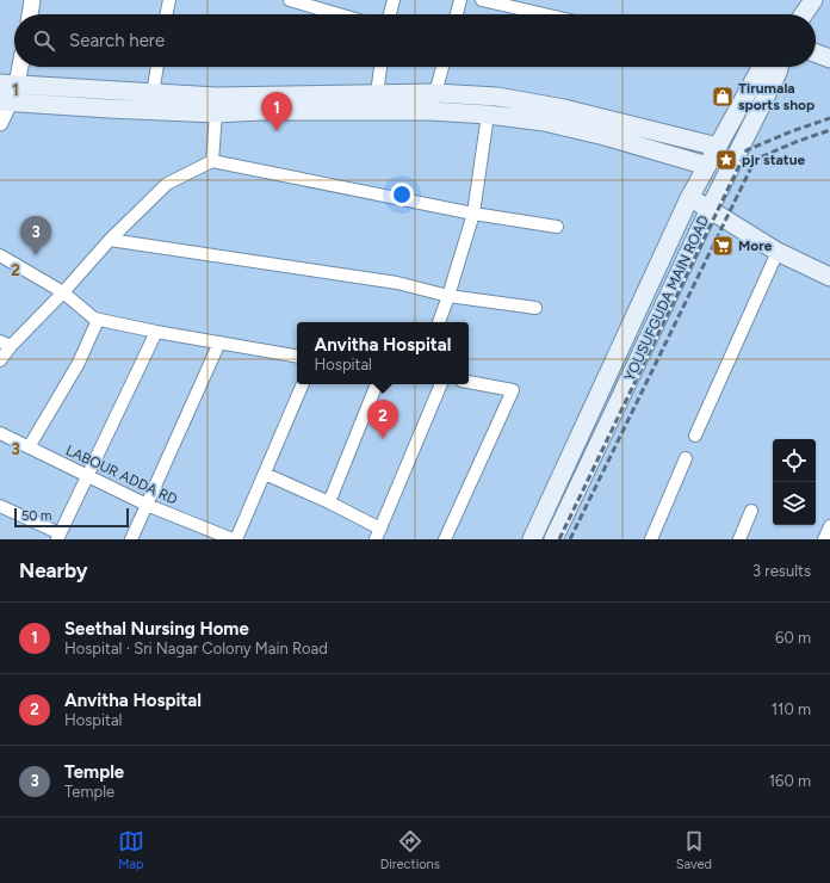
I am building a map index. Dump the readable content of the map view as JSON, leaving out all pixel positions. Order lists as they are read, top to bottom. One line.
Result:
{"streets":{"main road":["YOUSUFGUDA MAIN ROAD"],"street":["LABOUR ADDA RD"]},"places":{"shop":["Tirumala sports shop"],"place":["pjr statue"],"supermarket":["More"]},"scale_bar":"50 m","page":{"search":"Search here","pins":["1","3","2"],"popup":["Anvitha Hospital","Hospital"],"scale":"50 m","heading":["Nearby","3 results"],"list":[{"mark":"1","name":"Seethal Nursing Home","note":"Hospital · Sri Nagar Colony Main Road","value":"60 m"},{"mark":"2","name":"Anvitha Hospital","note":"Hospital","value":"110 m"},{"mark":"3","name":"Temple","note":"Temple","value":"160 m"}],"nav":["Map","Directions","Saved"]},"grid":{"rows":["1","2","3"]}}
